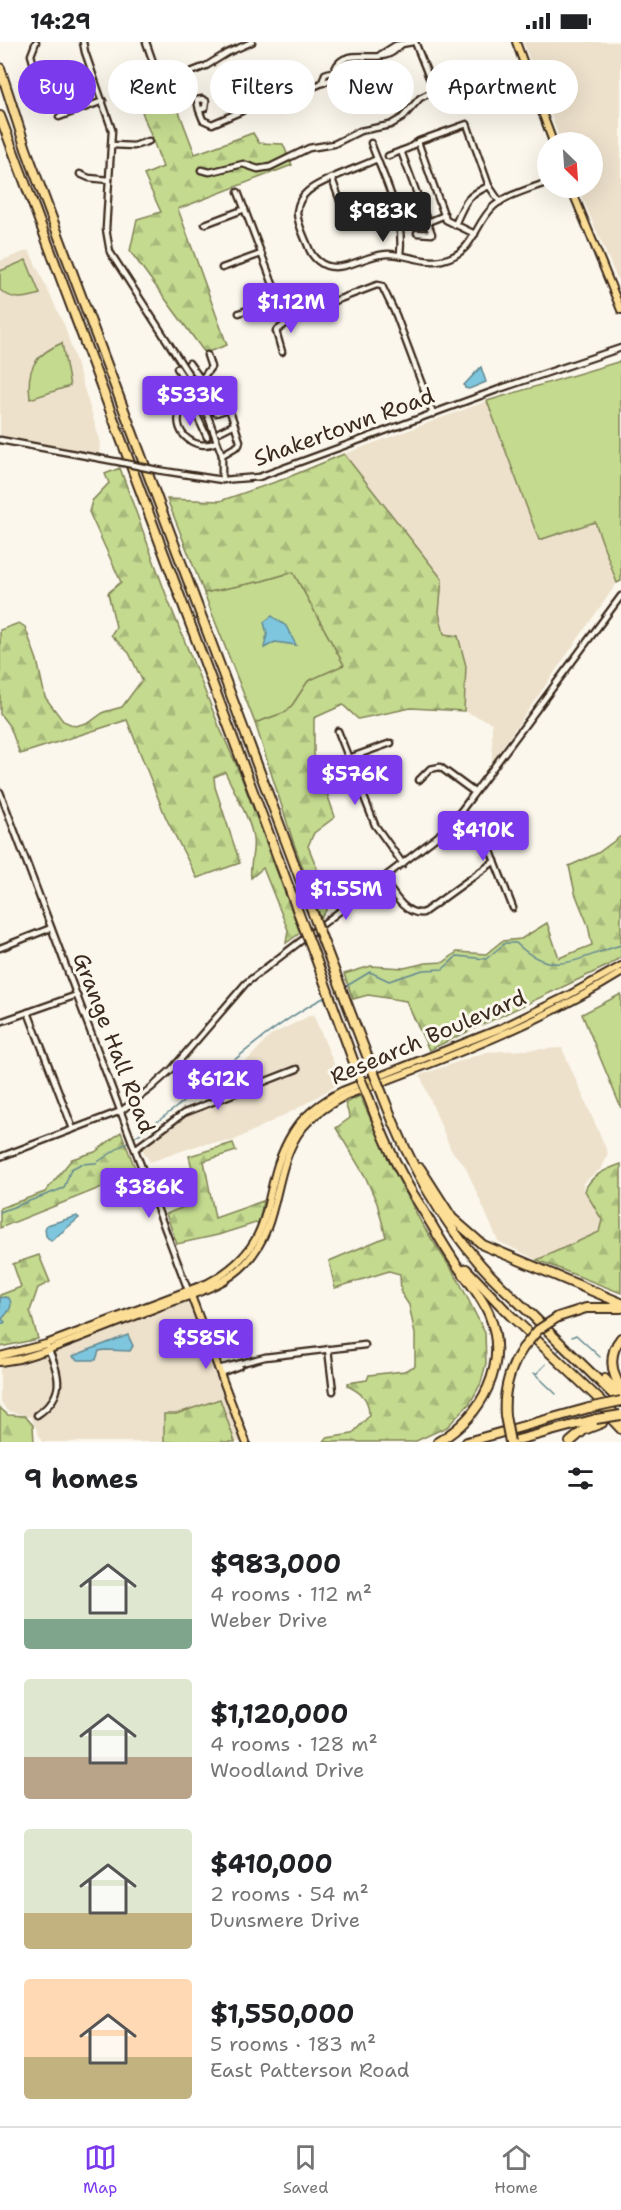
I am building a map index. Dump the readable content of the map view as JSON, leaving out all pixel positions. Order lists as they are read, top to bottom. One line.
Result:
{"streets":{"main road":["Research Boulevard","Grange Hall Road"],"street":["Shakertown Road"]},"crossings":[["Research Boulevard","Grange Hall Road"]],"north":"bottom right","page":{"status":"14:29","chip":["Buy","Rent","Filters","New","Apartment"],"price":["$983K","$1.12M","$533K","$576K","$410K","$1.55M","$612K","$386K","$585K"],"heading":"9 homes","list":[{"name":"$983,000","note":"4 rooms · 112 m² · Weber Drive"},{"name":"$1,120,000","note":"4 rooms · 128 m² · Woodland Drive"},{"name":"$410,000","note":"2 rooms · 54 m² · Dunsmere Drive"},{"name":"$1,550,000","note":"5 rooms · 183 m² · East Patterson Road"}],"tabs":["Map","Saved","Home"]}}
